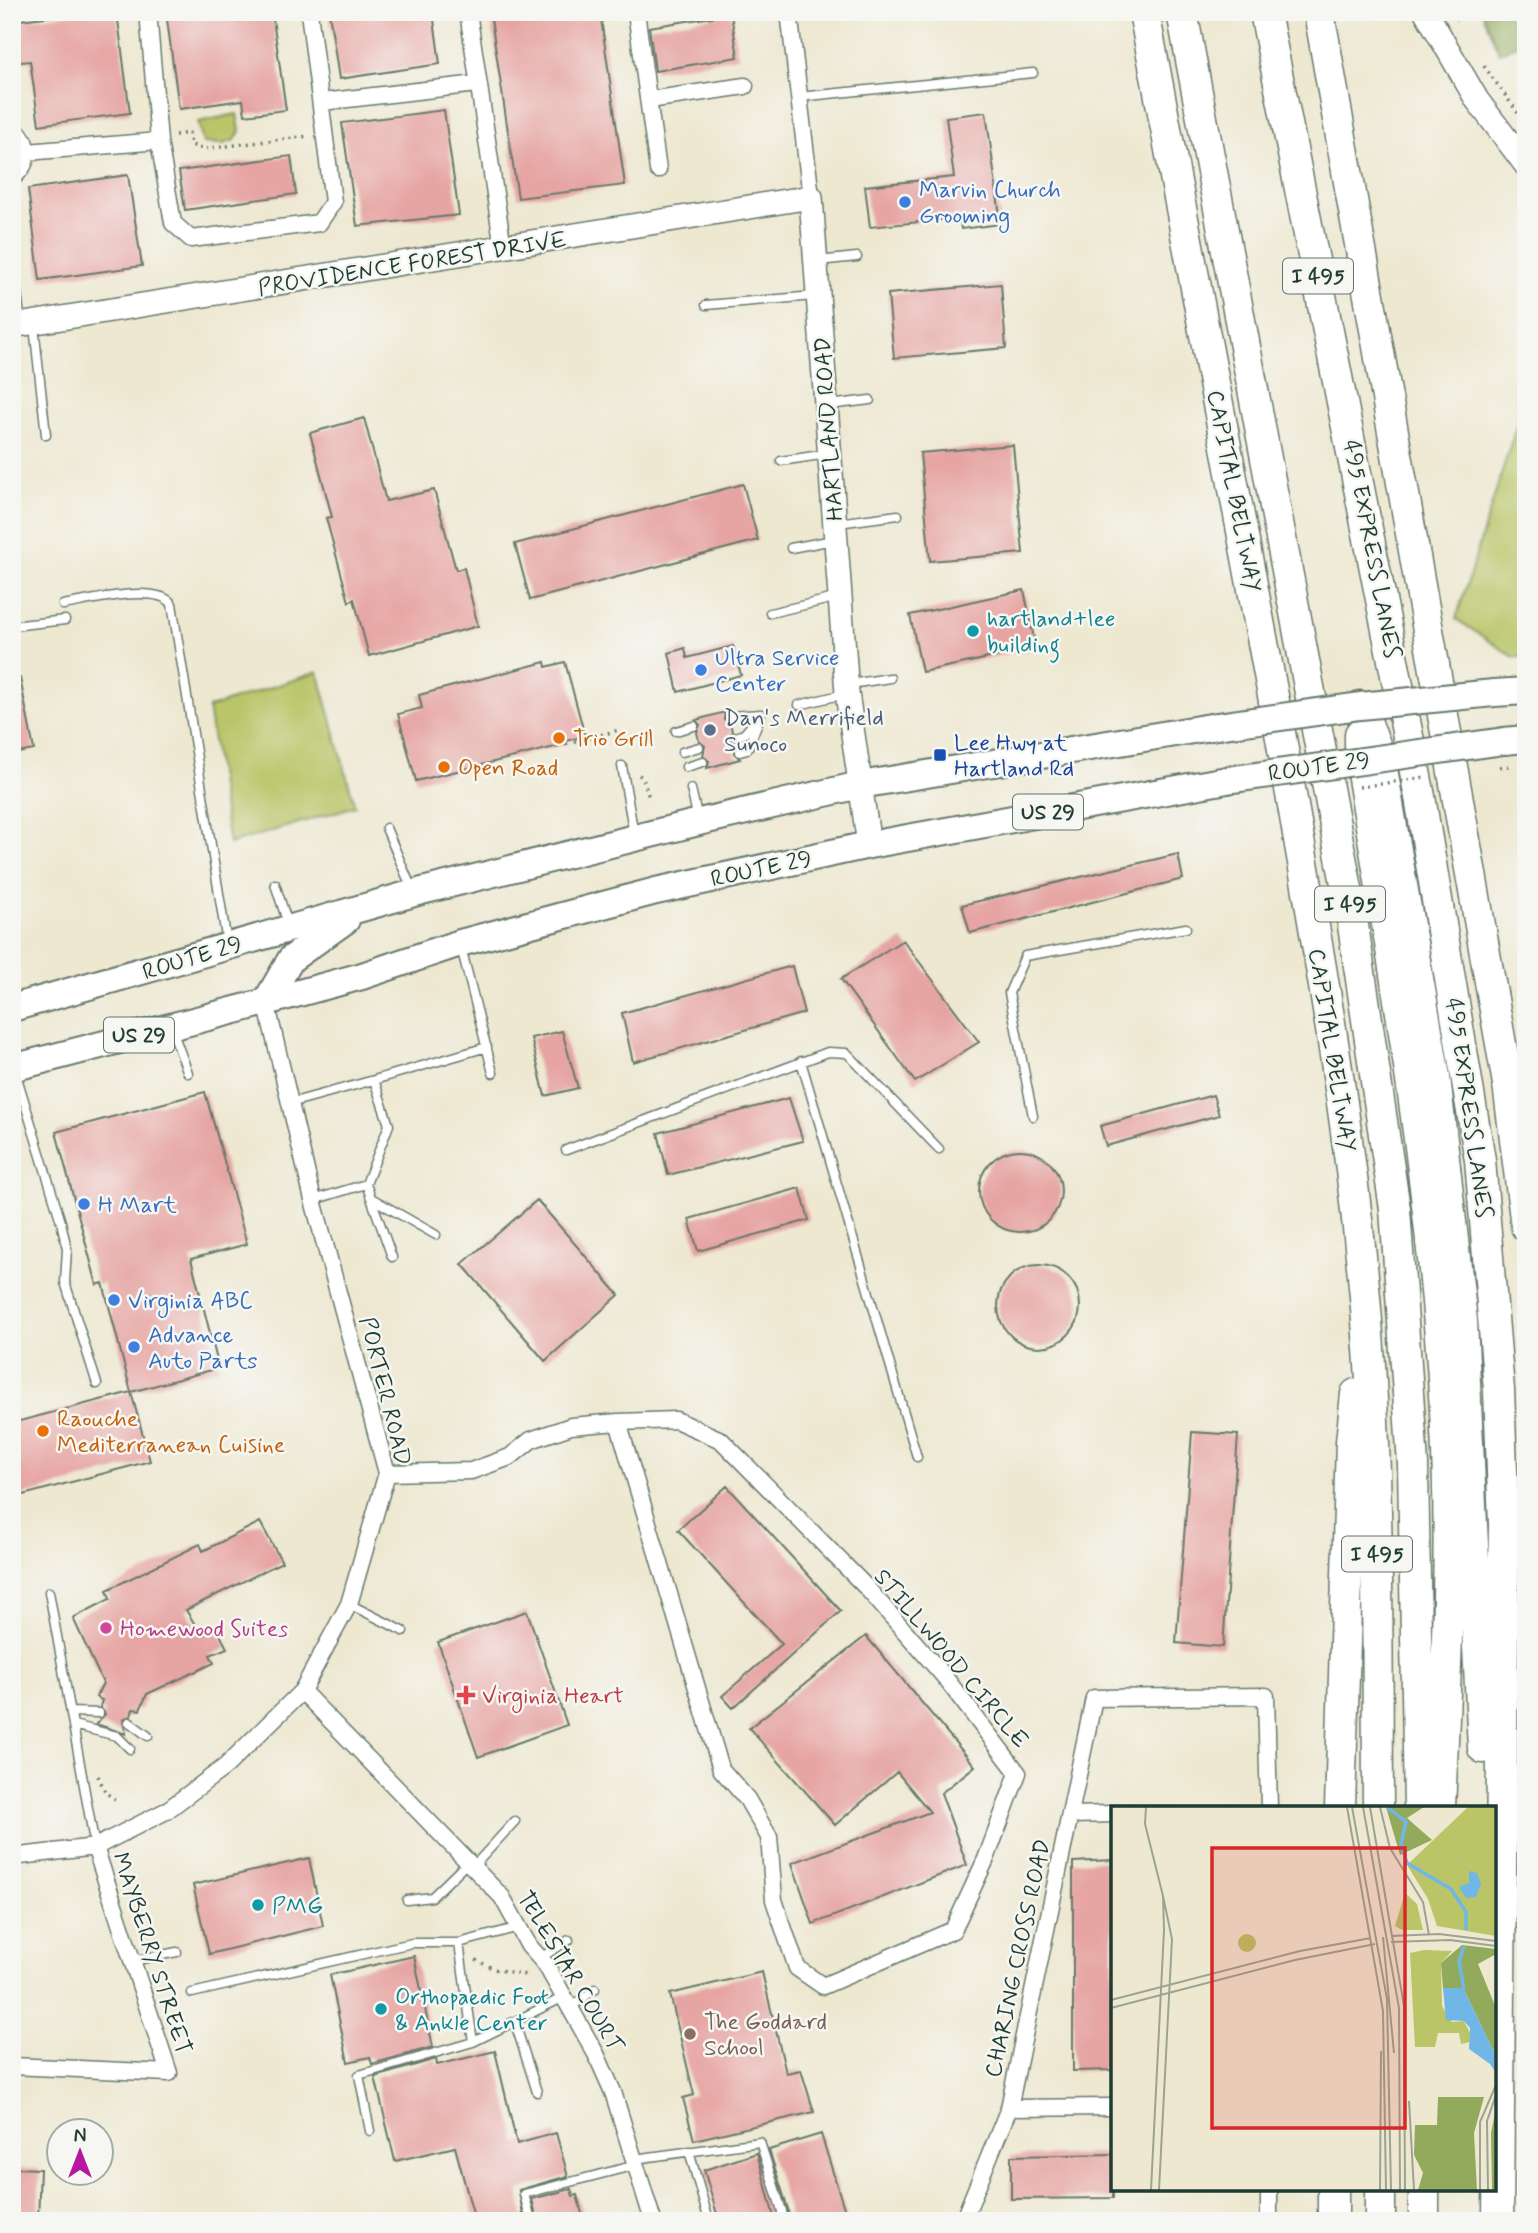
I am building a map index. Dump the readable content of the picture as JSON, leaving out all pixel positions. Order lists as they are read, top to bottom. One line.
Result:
{"streets":{"highway":["I 495","CAPITAL BELTWAY","495 EXPRESS LANES"],"main road":["ROUTE 29","US 29"],"street":["PROVIDENCE FOREST DRIVE","HARTLAND ROAD","PORTER ROAD","STILLWOOD CIRCLE","MAYBERRY STREET","CHARING CROSS ROAD","TELESTAR COURT"]},"crossings":[["PROVIDENCE FOREST DRIVE","HARTLAND ROAD"],["HARTLAND ROAD","ROUTE 29"],["ROUTE 29","PORTER ROAD"],["PORTER ROAD","STILLWOOD CIRCLE"],["PORTER ROAD","MAYBERRY STREET"],["PORTER ROAD","TELESTAR COURT"]],"places":{"other":["Marvin Church Grooming","hartland+lee building","Ultra Service Center","Dan's Merrifield Sunoco","Trio Grill","Open Road","H Mart","Virginia ABC","Advance Auto Parts","Raouche Mediterranean Cuisine","Homewood Suites","PMG","Orthopaedic Foot & Ankle Center","The Goddard School"],"transit":["Lee Hwy at Hartland Rd"],"health":["Virginia Heart"]},"north":"top"}
